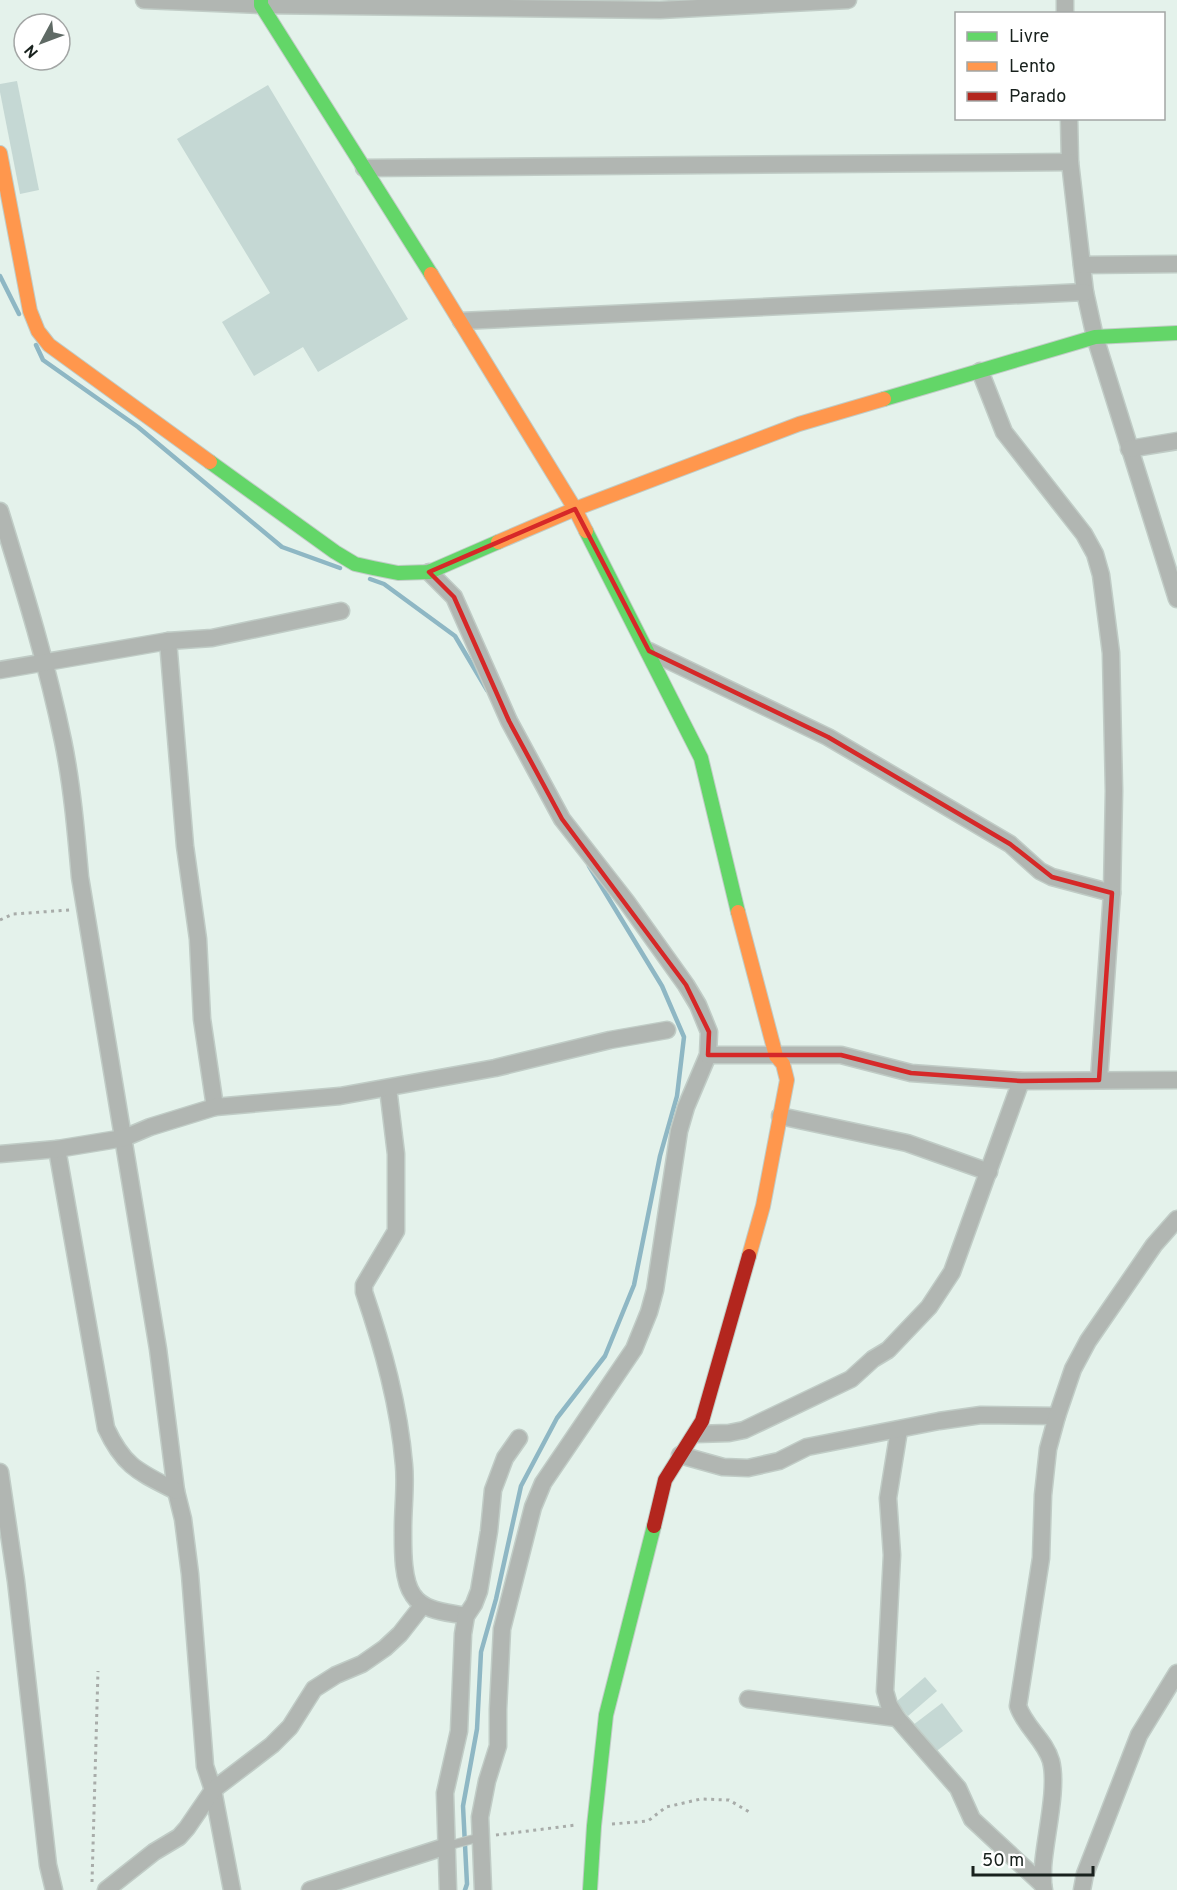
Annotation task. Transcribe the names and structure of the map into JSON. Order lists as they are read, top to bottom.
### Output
{
  "legend": ["Livre", "Lento", "Parado"],
  "scale_bar": "50 m",
  "north": "bottom left"
}
